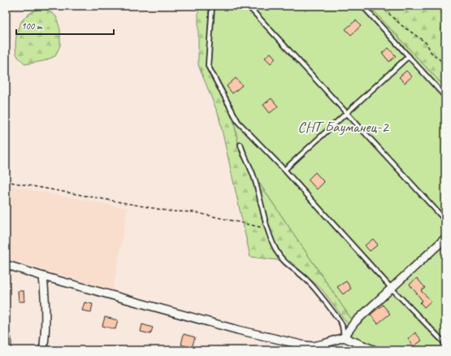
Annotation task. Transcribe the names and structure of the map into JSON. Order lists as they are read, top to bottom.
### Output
{
  "parks": ["СНТ Бауманец-2"],
  "scale_bar": "100 m"
}
